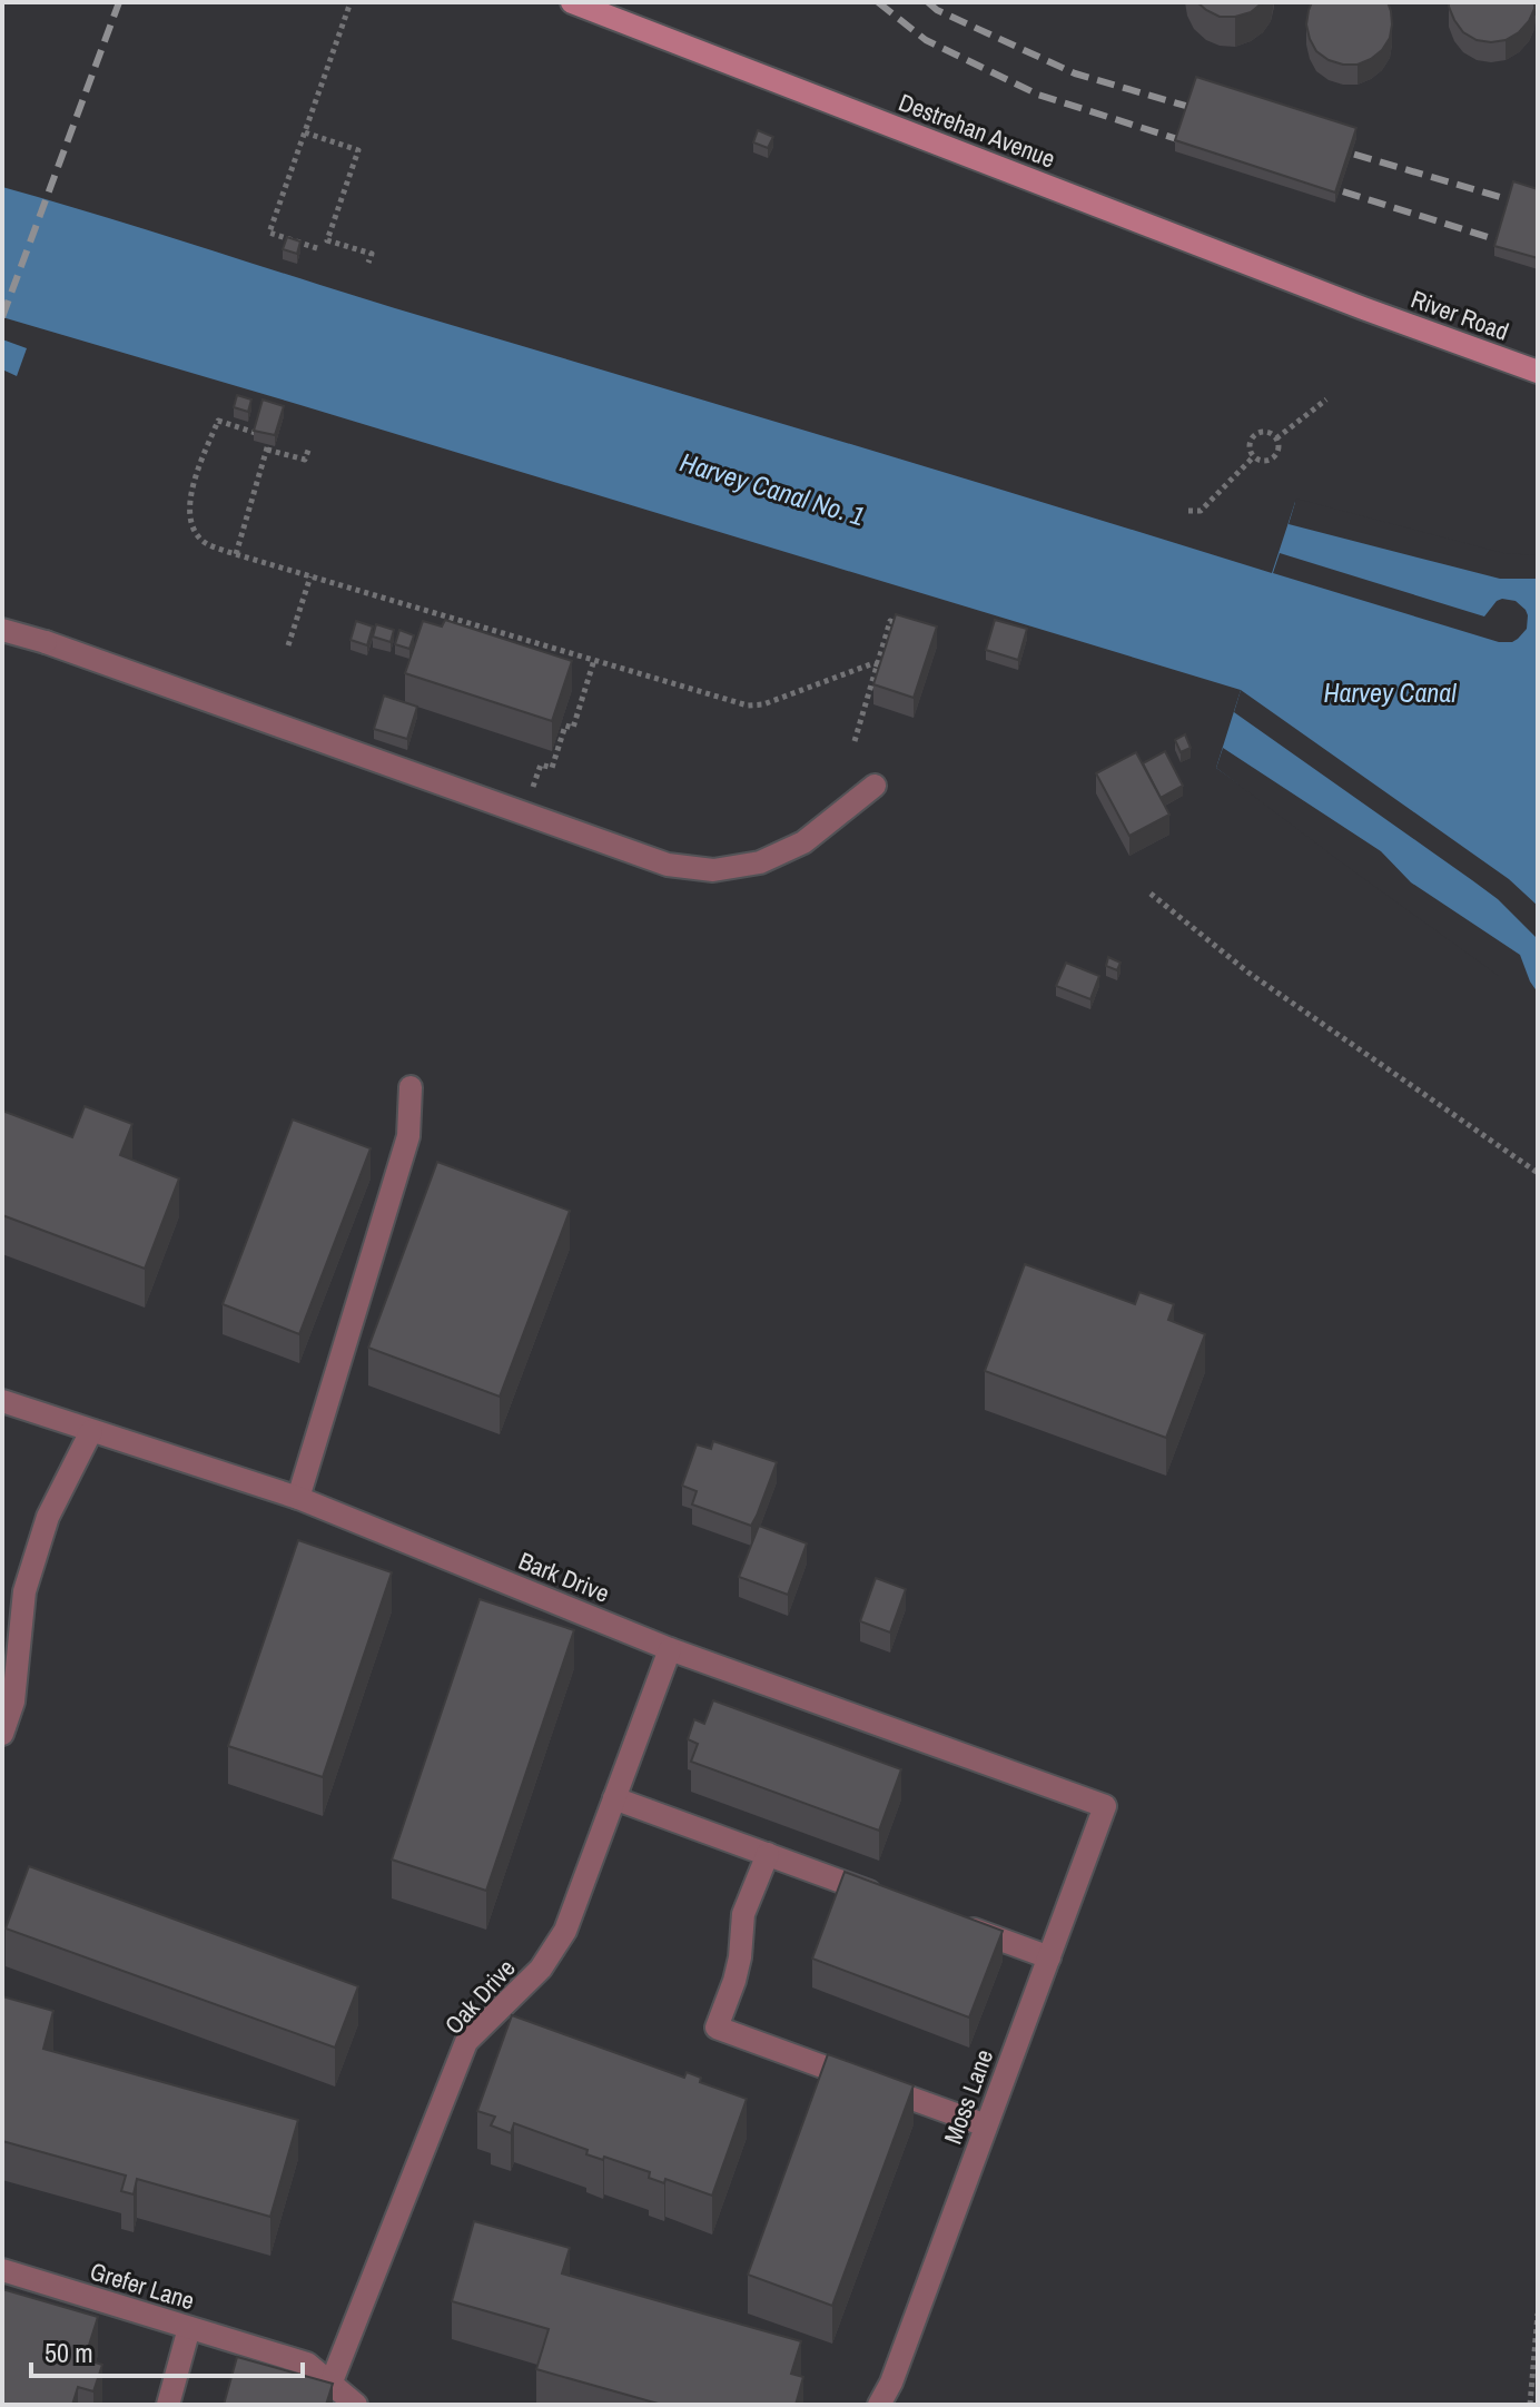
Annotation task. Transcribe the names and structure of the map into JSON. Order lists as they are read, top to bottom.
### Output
{
  "streets": {
    "main road": ["Destrehan Avenue", "River Road"],
    "street": [
      "Bark Drive",
      "Oak Drive",
      "Moss Lane",
      "Grefer Lane"
    ]
  },
  "crossings": [
    ["Destrehan Avenue", "River Road"],
    ["Bark Drive", "Oak Drive"],
    ["Bark Drive", "Moss Lane"],
    ["Oak Drive", "Grefer Lane"]
  ],
  "water": ["Harvey Canal No. 1", "Harvey Canal"],
  "scale_bar": "50 m"
}
